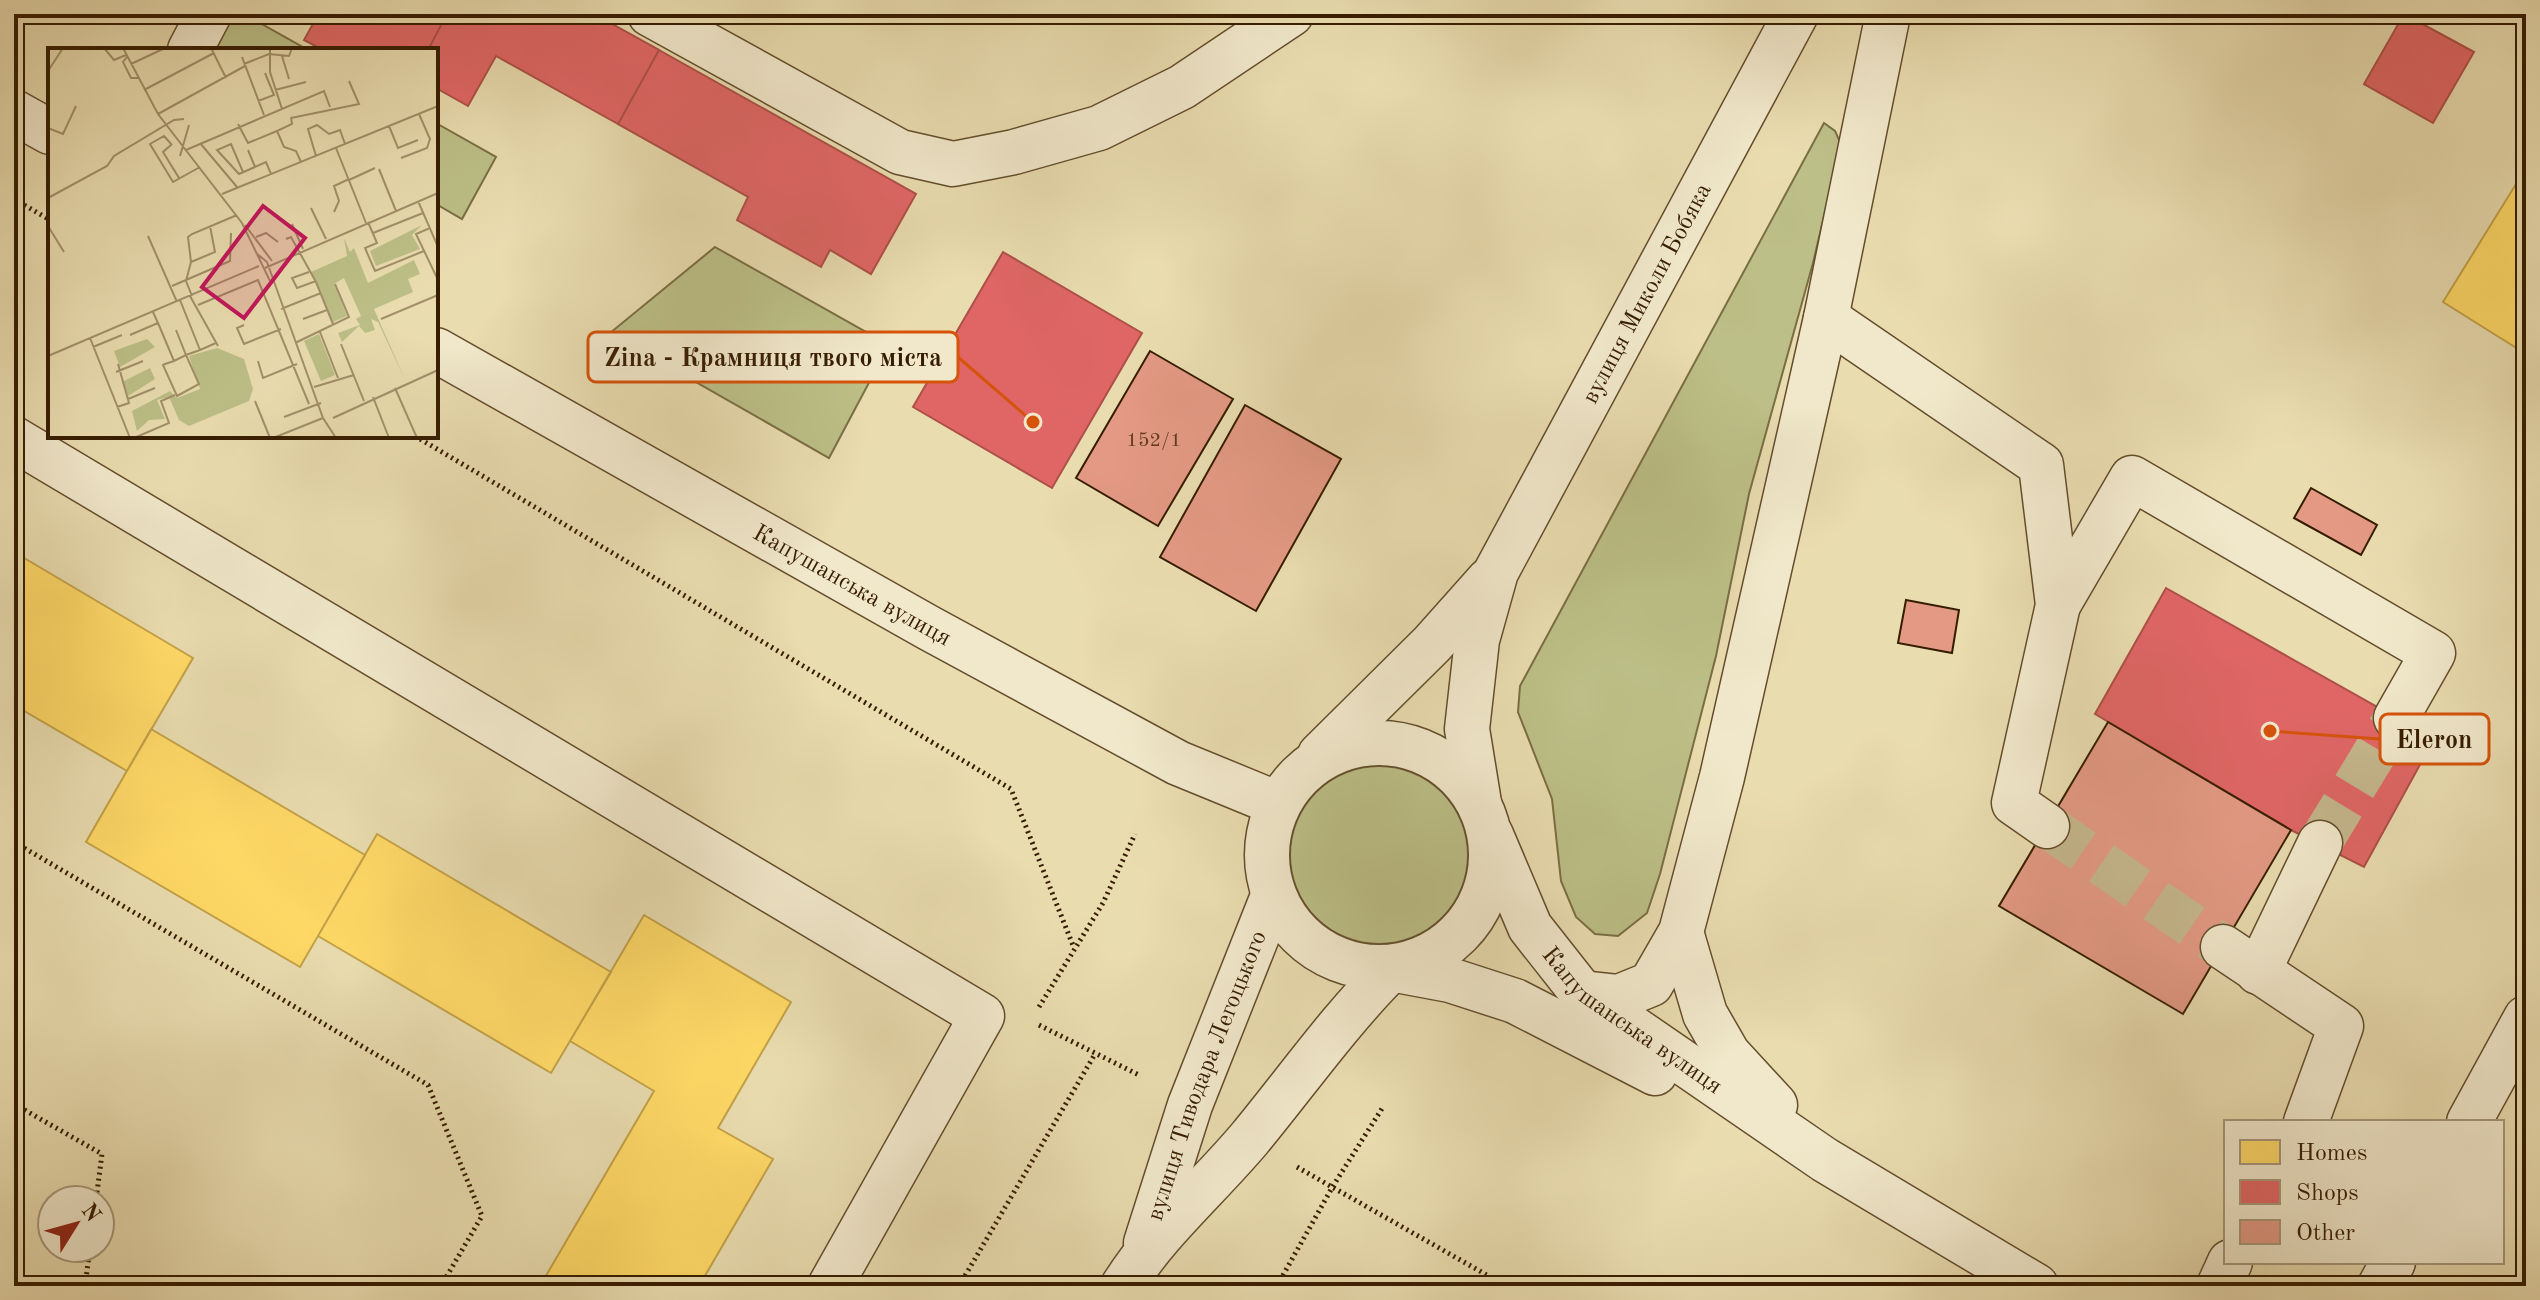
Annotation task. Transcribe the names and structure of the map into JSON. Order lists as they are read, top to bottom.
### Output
{
  "streets": {
    "street": ["вулиця Миколи Бобяка", "Капушанська вулиця", "вулиця Тиводара Легоцького"]
  },
  "crossings": [
    ["вулиця Миколи Бобяка", "Капушанська вулиця"],
    ["вулиця Миколи Бобяка", "вулиця Тиводара Легоцького"],
    ["Капушанська вулиця", "вулиця Тиводара Легоцького"]
  ],
  "places": ["Zina - Крамниця твого міста", "Eleron"],
  "house_numbers": ["152/1"],
  "legend": ["Homes", "Shops", "Other"],
  "north": "top right"
}
